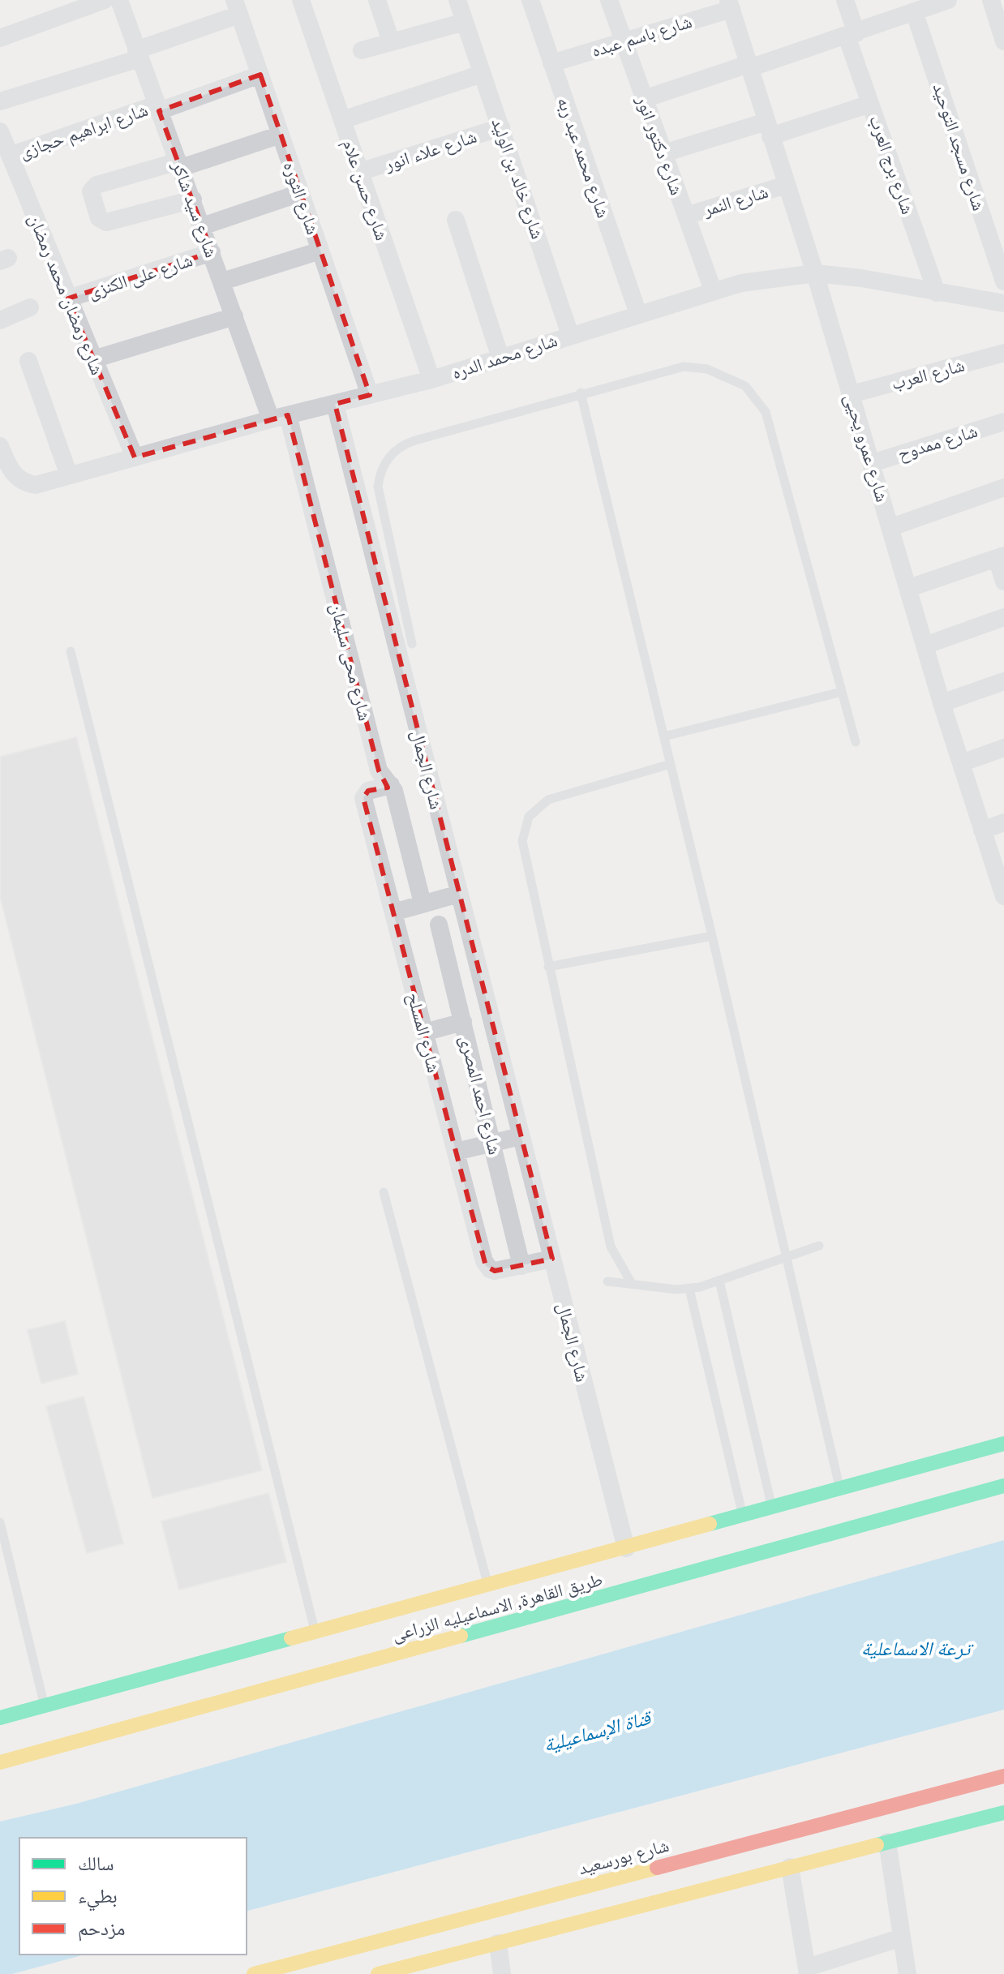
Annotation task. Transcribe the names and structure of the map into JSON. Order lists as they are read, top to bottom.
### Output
{
  "streets": {
    "main road": ["طريق القاهرة, الاسماعيليه الزراعى", "شارع بورسعيد"],
    "street": [
      "شارع باسم عبده",
      "شارع ابراهيم حجازى",
      "شارع دكتور انور",
      "شارع مسجد التوحيد",
      "شارع علاء انور",
      "شارع محمد عبد ربه",
      "شارع برج العرب",
      "شارع خالد بن الوليد",
      "شارع حسن علام",
      "شارع الثوره",
      "شارع النمر",
      "شارع سيد شاكر",
      "شارع على الكنزى",
      "شارع رمضان محمد رمضان",
      "شارع محمد الدره",
      "شارع العرب",
      "شارع ممدوح",
      "شارع عمرو يحيى",
      "شارع محى سليمان",
      "شارع الجمال",
      "شارع المسلح",
      "شارع احمد المصرى"
    ]
  },
  "crossings": [
    ["شارع باسم عبده", "شارع دكتور انور"],
    ["شارع باسم عبده", "شارع محمد عبد ربه"],
    ["شارع باسم عبده", "شارع عمرو يحيى"],
    ["شارع ابراهيم حجازى", "شارع الثوره"],
    ["شارع ابراهيم حجازى", "شارع سيد شاكر"],
    ["شارع ابراهيم حجازى", "شارع رمضان محمد رمضان"],
    ["شارع دكتور انور", "شارع النمر"],
    ["شارع دكتور انور", "شارع محمد الدره"],
    ["شارع علاء انور", "شارع خالد بن الوليد"],
    ["شارع علاء انور", "شارع حسن علام"],
    ["شارع محمد عبد ربه", "شارع محمد الدره"],
    ["شارع برج العرب", "شارع محمد الدره"],
    ["شارع خالد بن الوليد", "شارع محمد الدره"],
    ["شارع حسن علام", "شارع محمد الدره"],
    ["شارع الثوره", "شارع محمد الدره"],
    ["شارع النمر", "شارع عمرو يحيى"],
    ["شارع سيد شاكر", "شارع على الكنزى"],
    ["شارع سيد شاكر", "شارع محمد الدره"],
    ["شارع سيد شاكر", "شارع محى سليمان"],
    ["شارع على الكنزى", "شارع رمضان محمد رمضان"],
    ["شارع رمضان محمد رمضان", "شارع محمد الدره"],
    ["شارع محمد الدره", "شارع عمرو يحيى"],
    ["شارع محمد الدره", "شارع محى سليمان"],
    ["شارع محمد الدره", "شارع الجمال"],
    ["شارع العرب", "شارع عمرو يحيى"],
    ["شارع ممدوح", "شارع عمرو يحيى"],
    ["شارع محى سليمان", "شارع المسلح"],
    ["شارع الجمال", "طريق القاهرة, الاسماعيليه الزراعى"],
    ["شارع المسلح", "شارع احمد المصرى"]
  ],
  "water": ["ترعة الاسماعلية", "قناة الإسماعيلية"],
  "legend": ["سالك", "بطيء", "مزدحم"]
}
